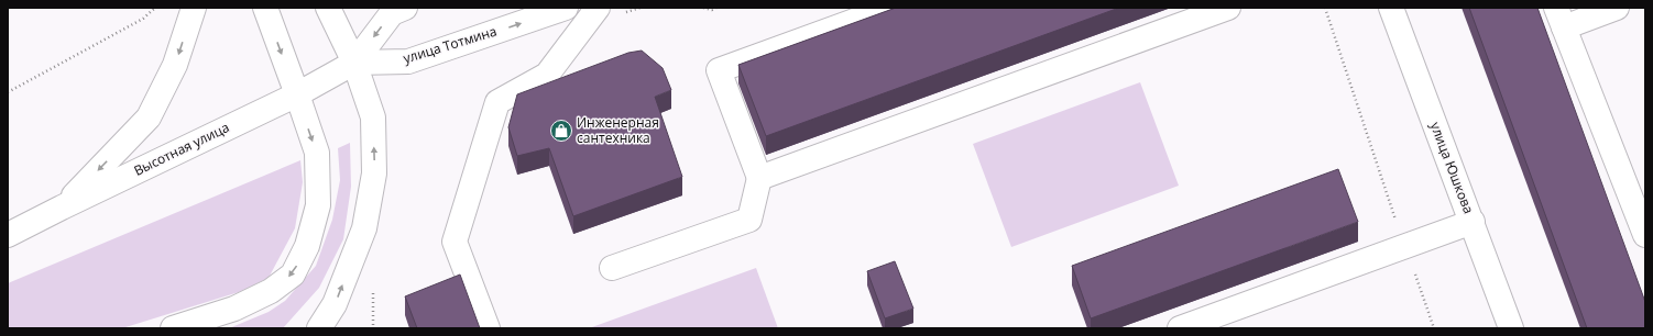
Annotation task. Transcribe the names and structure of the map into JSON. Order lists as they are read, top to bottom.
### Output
{
  "streets": {
    "main road": ["улица Тотмина", "Высотная улица", "улица Юшкова"]
  },
  "crossings": [
    ["улица Тотмина", "Высотная улица"]
  ],
  "one_way": ["улица Тотмина"],
  "places": {
    "shop": ["Инженерная сантехника"]
  }
}
